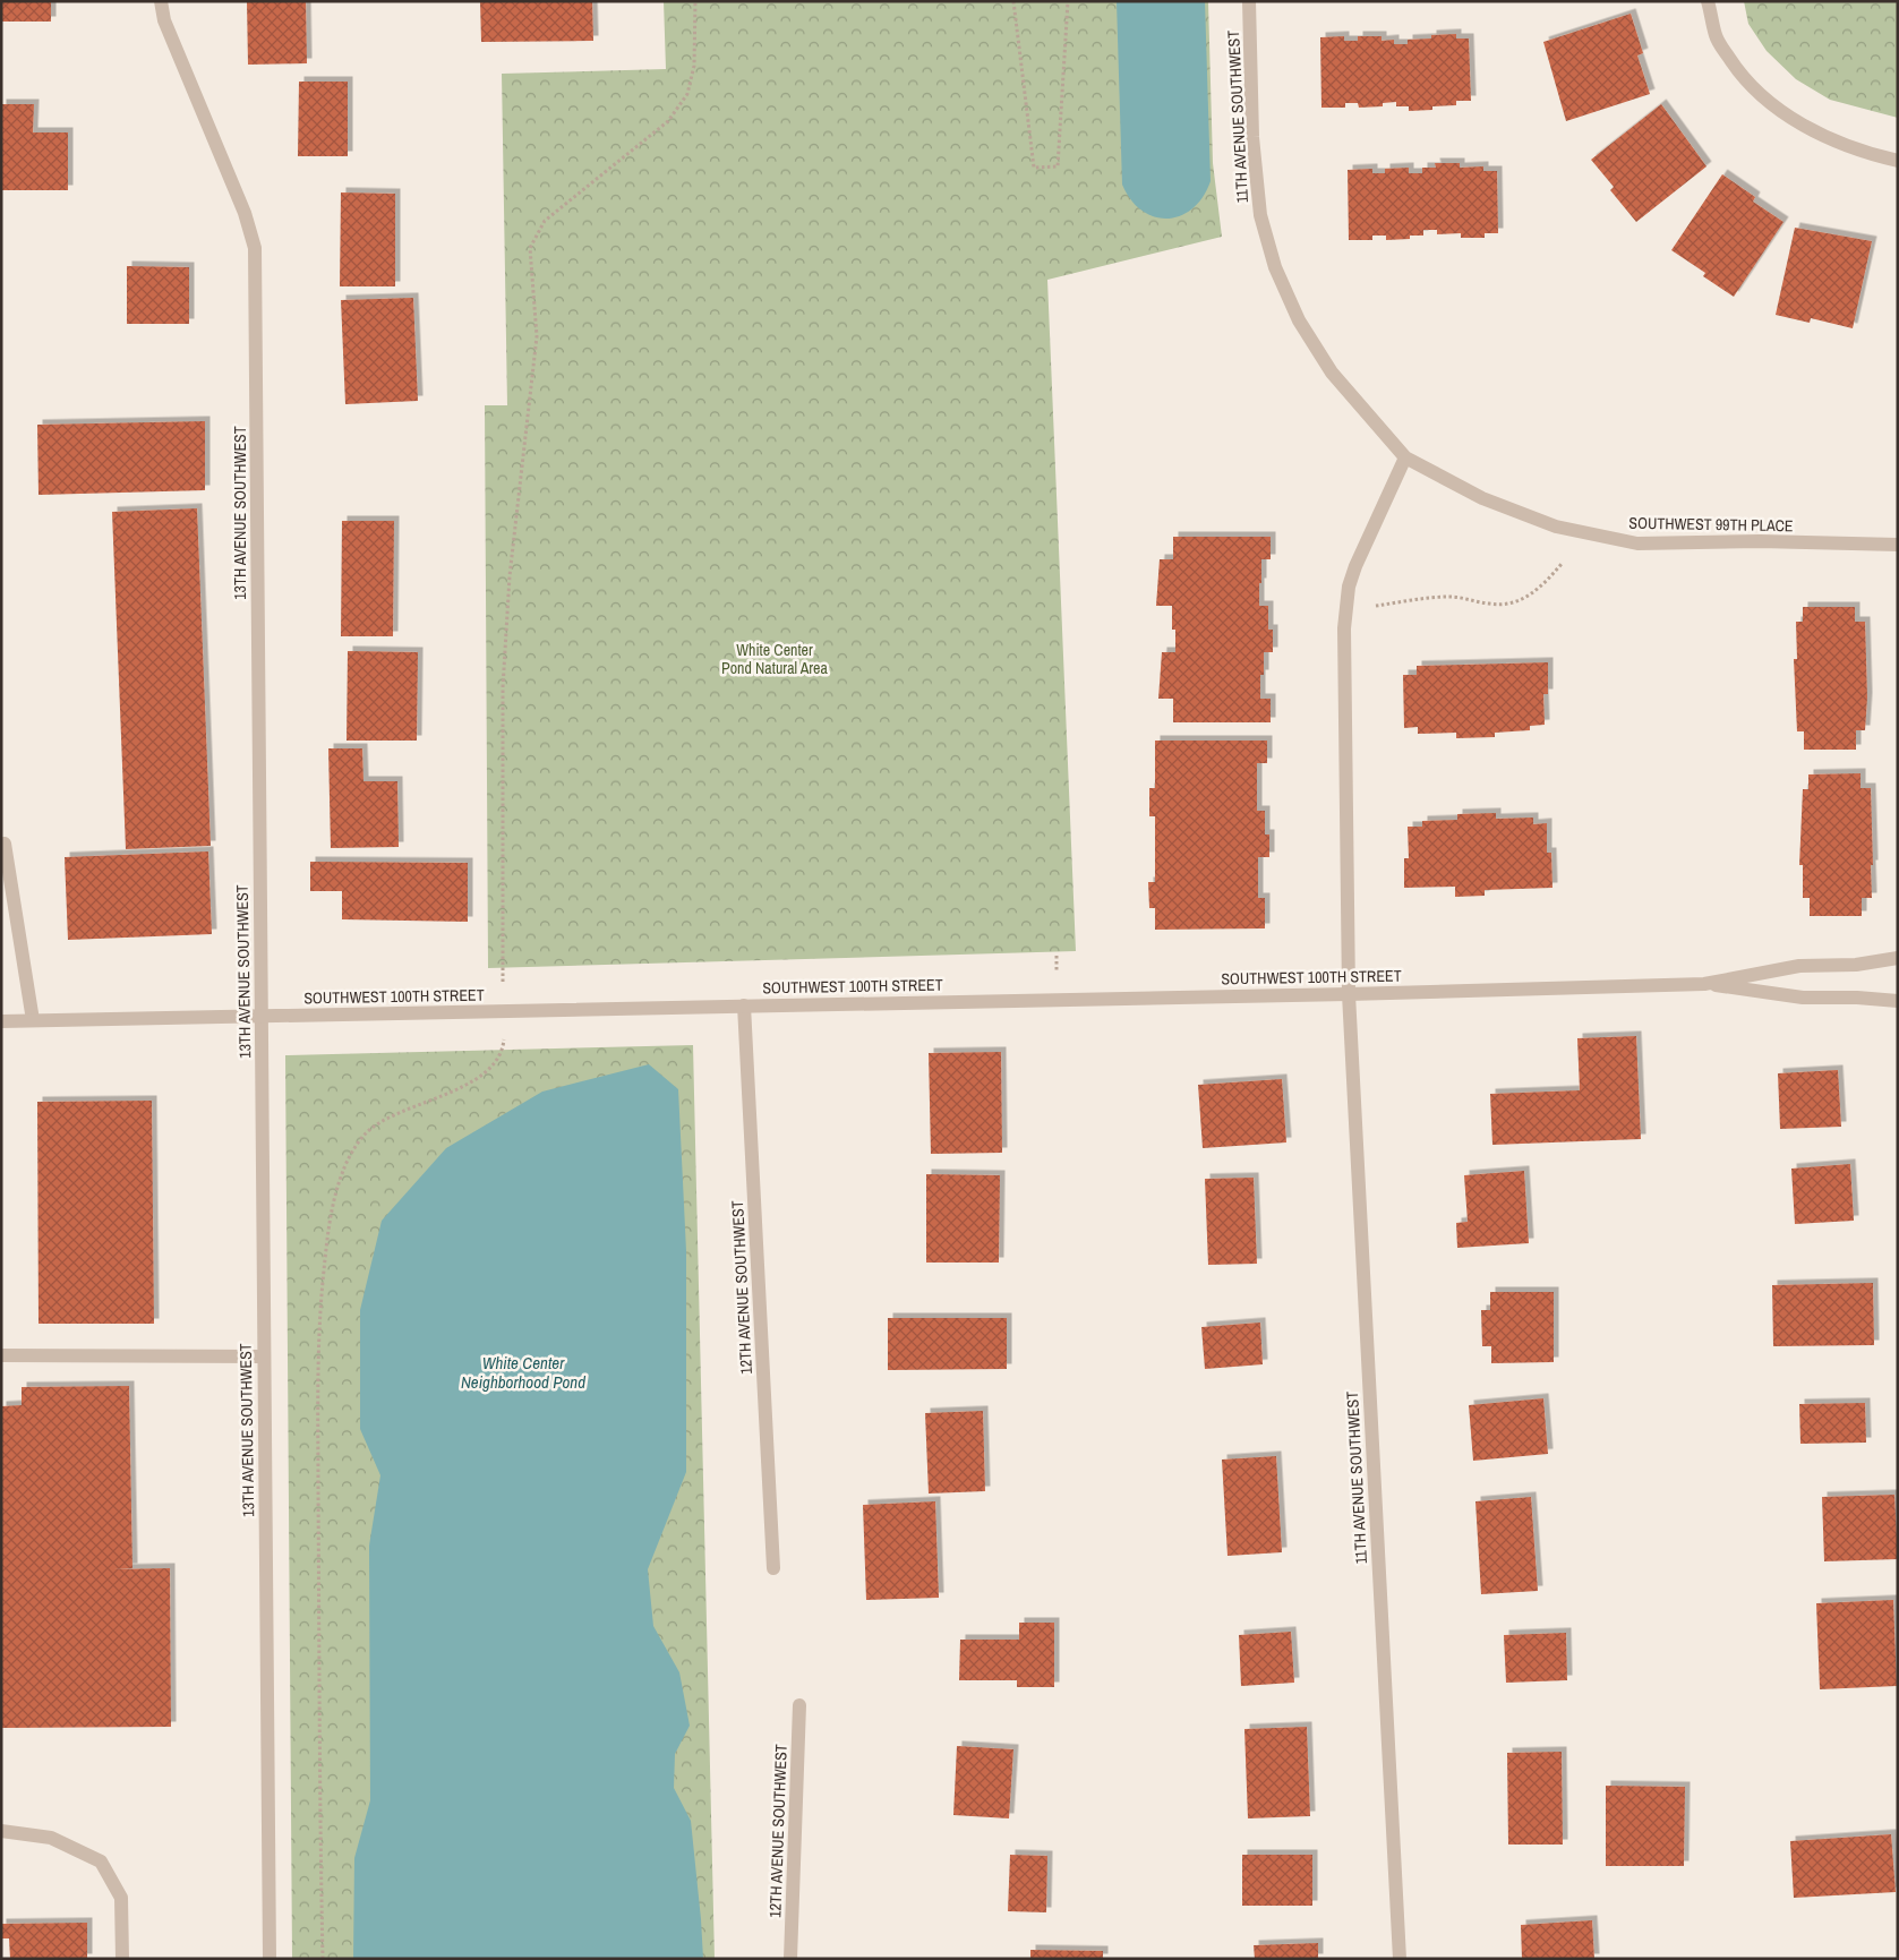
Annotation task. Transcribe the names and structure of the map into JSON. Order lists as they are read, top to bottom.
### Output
{
  "streets": {
    "street": [
      "11TH AVENUE SOUTHWEST",
      "13TH AVENUE SOUTHWEST",
      "SOUTHWEST 99TH PLACE",
      "SOUTHWEST 100TH STREET",
      "12TH AVENUE SOUTHWEST"
    ]
  },
  "crossings": [
    ["11TH AVENUE SOUTHWEST", "SOUTHWEST 99TH PLACE"],
    ["11TH AVENUE SOUTHWEST", "SOUTHWEST 100TH STREET"],
    ["13TH AVENUE SOUTHWEST", "SOUTHWEST 100TH STREET"],
    ["SOUTHWEST 100TH STREET", "12TH AVENUE SOUTHWEST"]
  ],
  "water": ["White Center Neighborhood Pond"],
  "parks": ["White Center Pond Natural Area"]
}
